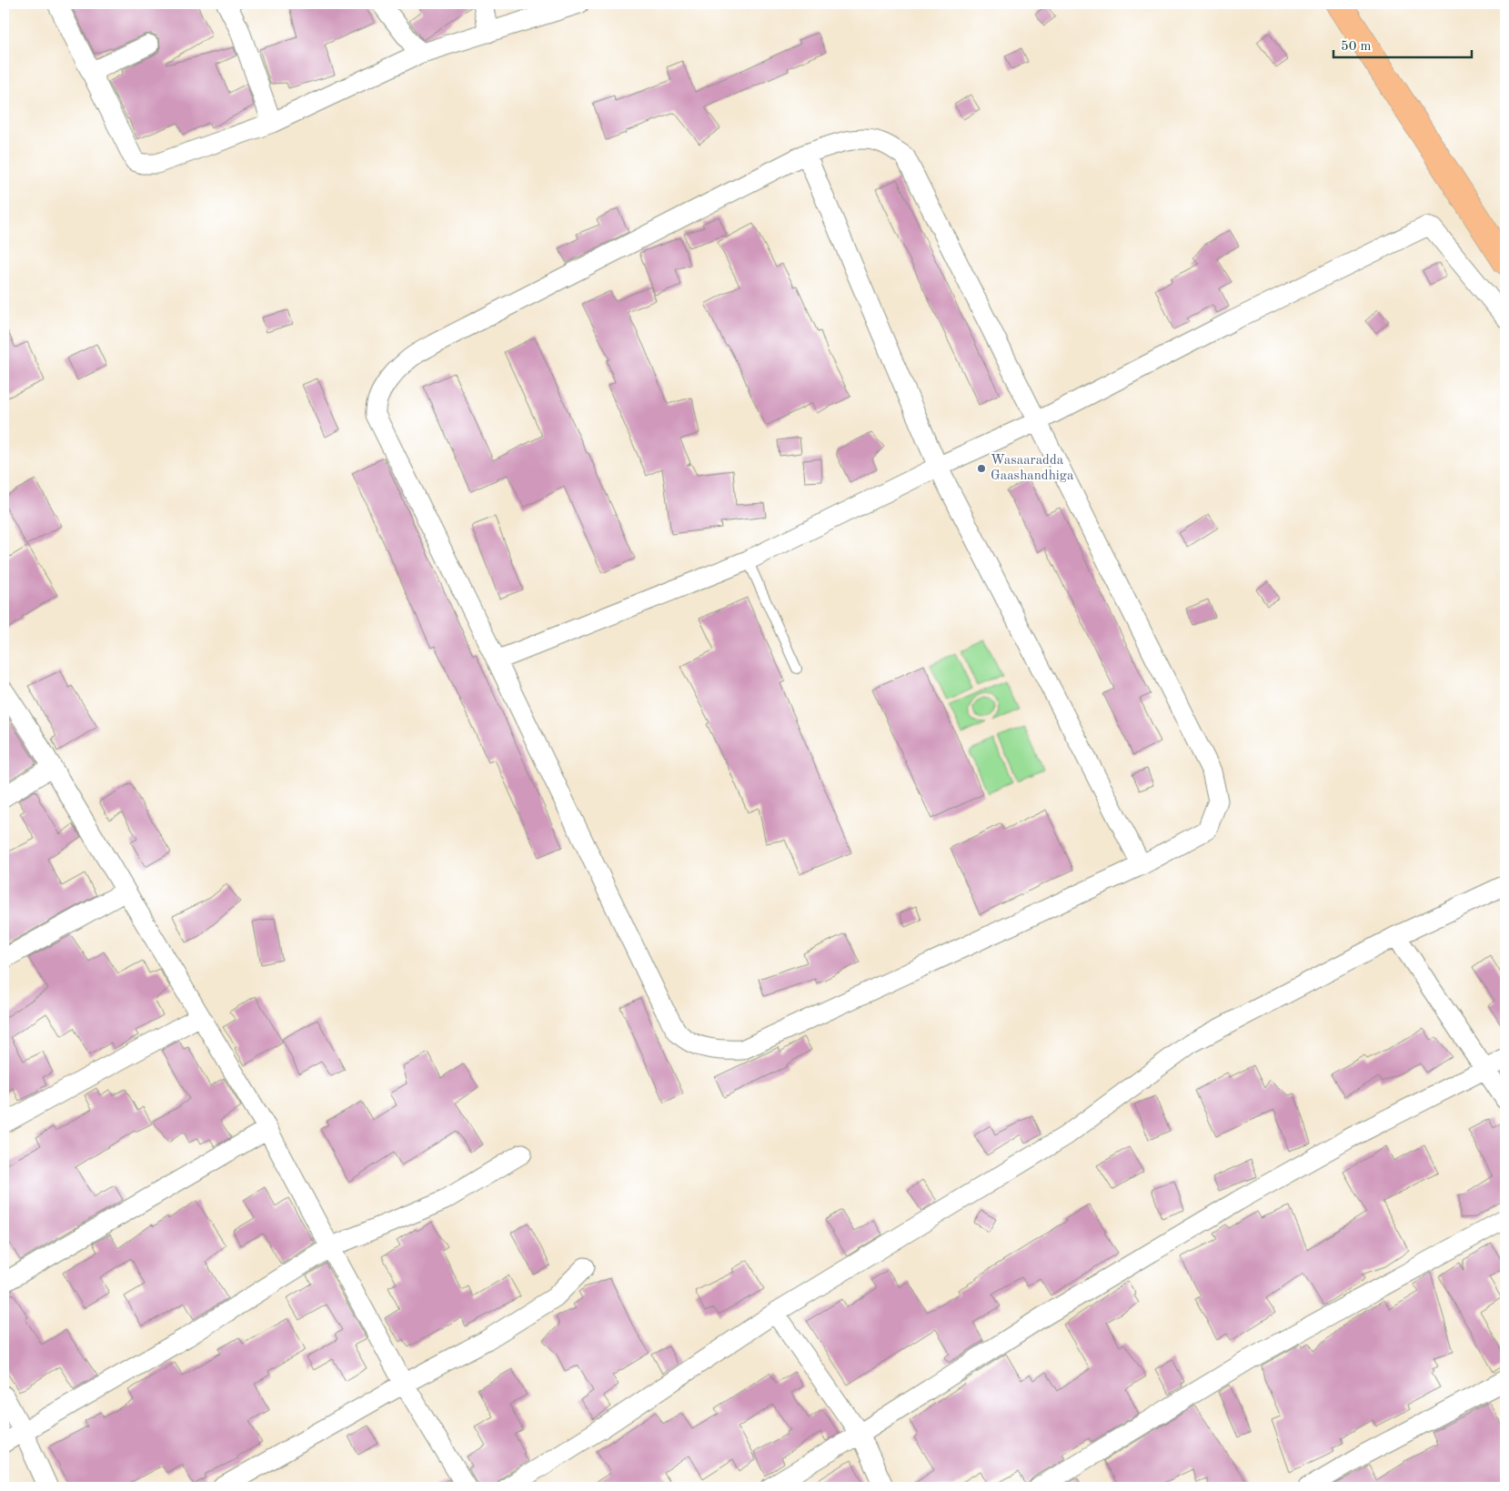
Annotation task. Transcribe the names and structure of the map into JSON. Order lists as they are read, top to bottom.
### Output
{
  "places": ["Wasaaradda Gaashandhiga"],
  "scale_bar": "50 m"
}
